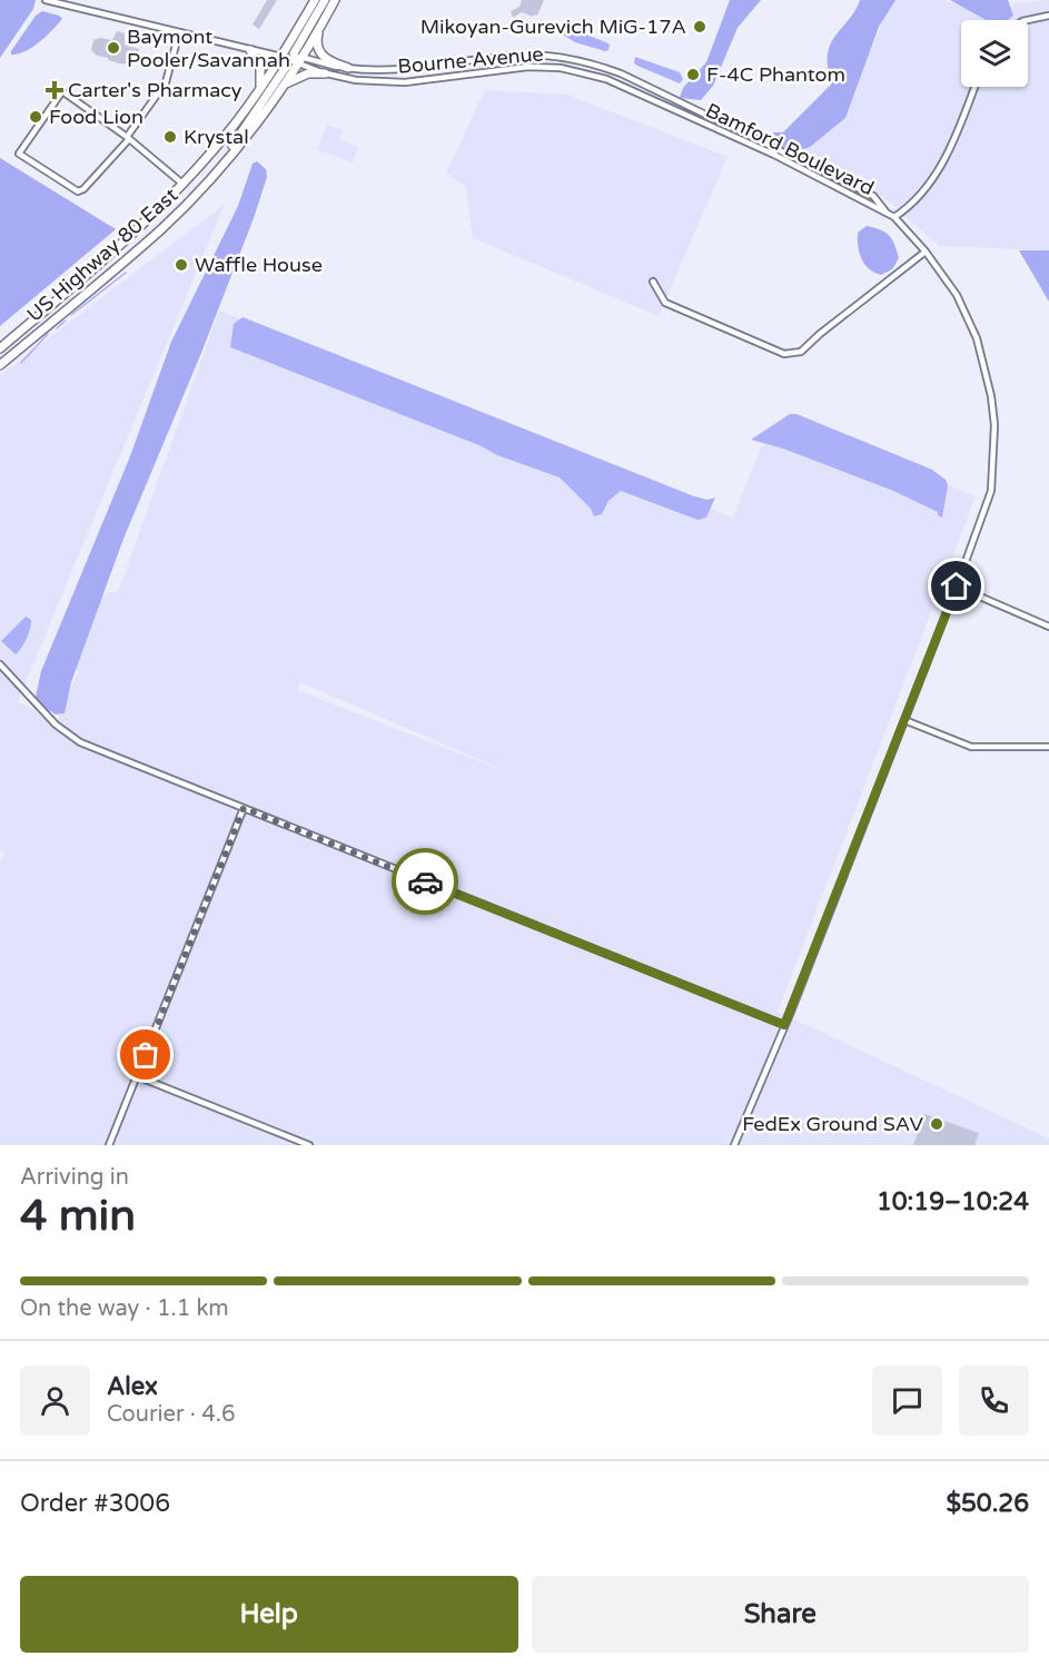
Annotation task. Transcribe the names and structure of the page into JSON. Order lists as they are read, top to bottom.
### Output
{
  "streets": {
    "main road": ["US Highway 80 East"],
    "street": ["Bourne Avenue", "Bamford Boulevard"]
  },
  "crossings": [
    ["Bourne Avenue", "Bamford Boulevard"],
    ["Bourne Avenue", "US Highway 80 East"]
  ],
  "places": {
    "other": [
      "Mikoyan-Gurevich MiG-17A",
      "Baymont Pooler/Savannah",
      "F-4C Phantom",
      "Food Lion",
      "Krystal",
      "Waffle House",
      "FedEx Ground SAV"
    ],
    "health": ["Carter's Pharmacy"]
  },
  "page": {
    "heading": ["4 min", "Arriving in", "10:19–10:24"],
    "panel": [
      "Alex",
      "Courier · 4.6",
      "Order #3006",
      "$50.26"
    ],
    "bar": "On the way · 1.1 km",
    "buttons": ["Help", "Share"]
  }
}
